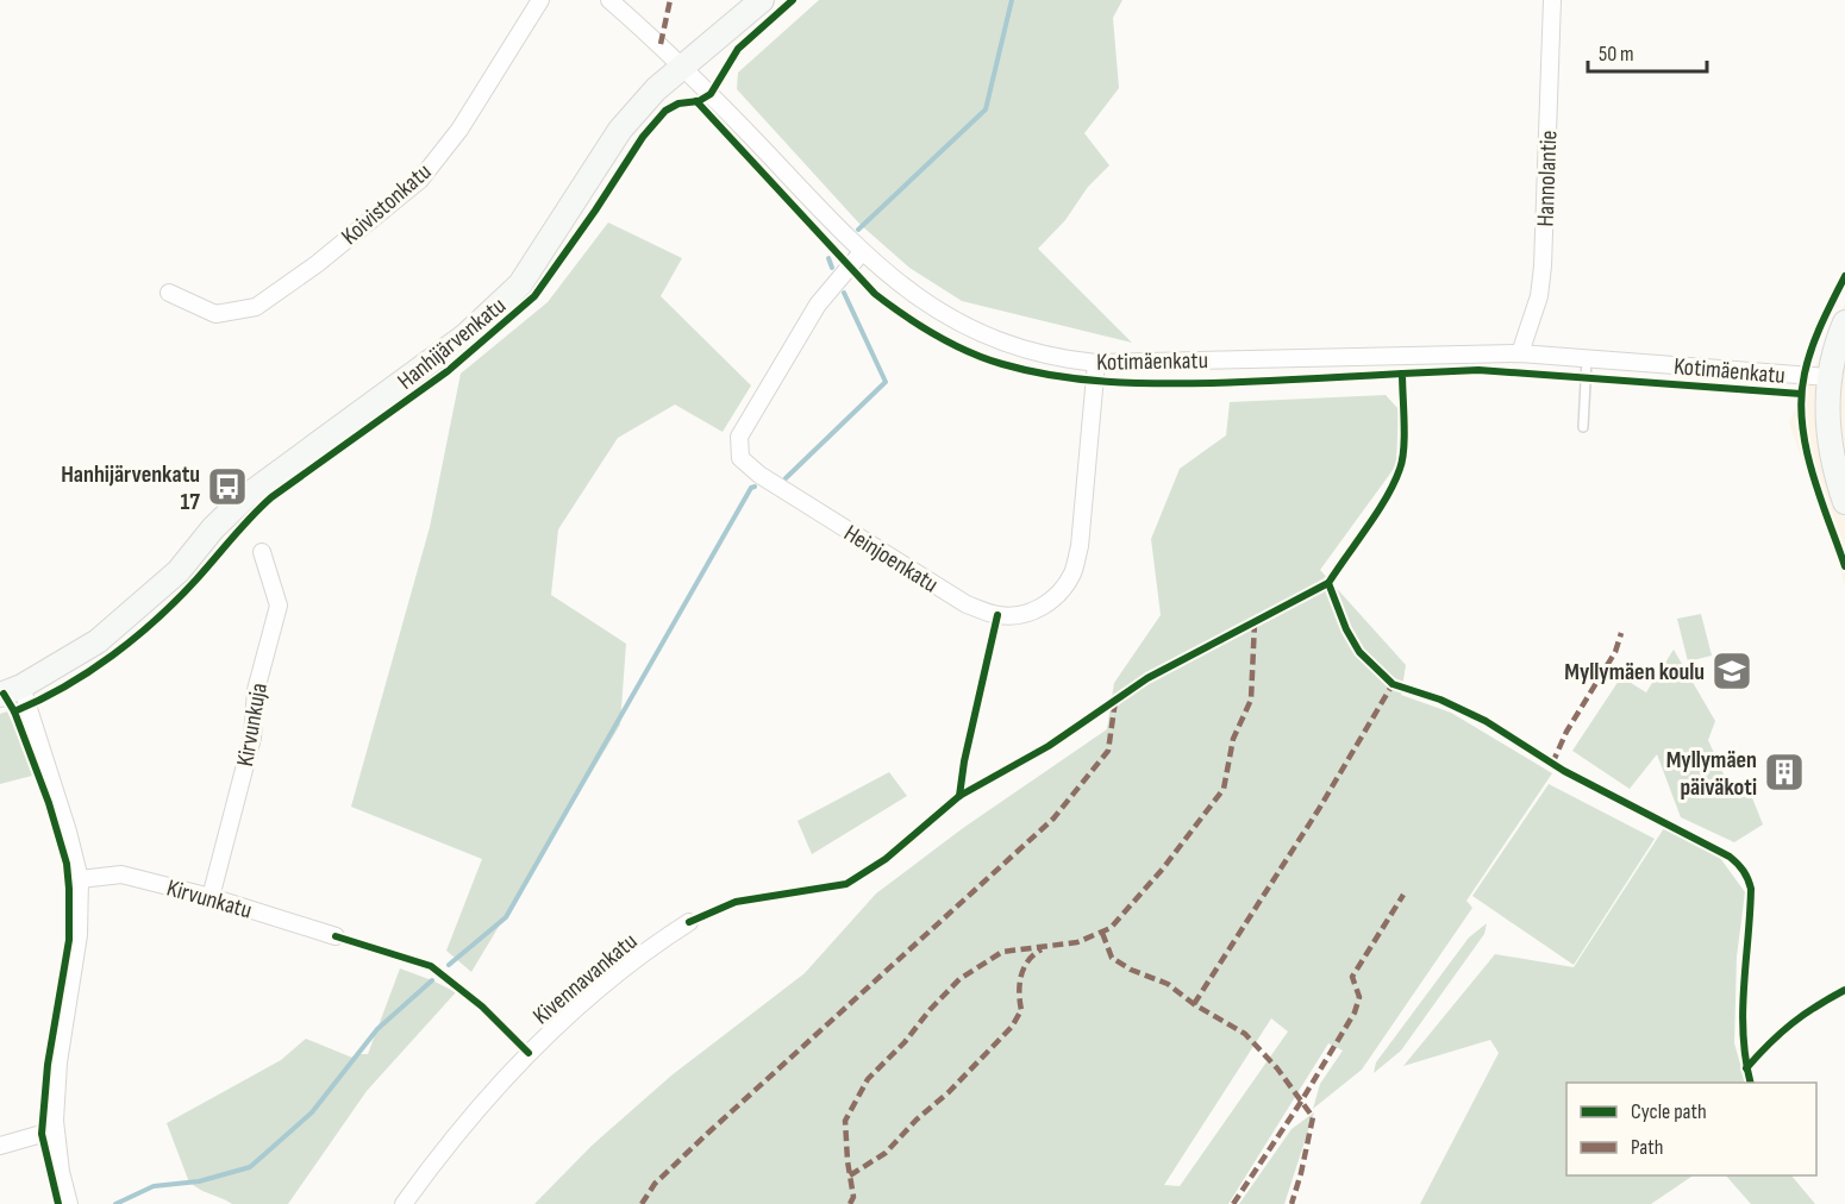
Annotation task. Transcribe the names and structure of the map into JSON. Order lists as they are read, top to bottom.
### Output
{
  "streets": {
    "street": [
      "Hannolantie",
      "Koivistonkatu",
      "Hanhijärvenkatu",
      "Kotimäenkatu",
      "Heinjoenkatu",
      "Kirvunkuja",
      "Kirvunkatu",
      "Kivennavankatu"
    ]
  },
  "crossings": [
    ["Hannolantie", "Kotimäenkatu"],
    ["Hanhijärvenkatu", "Kotimäenkatu"],
    ["Kotimäenkatu", "Heinjoenkatu"],
    ["Kirvunkuja", "Kirvunkatu"]
  ],
  "places": {
    "bus stop": ["Hanhijärvenkatu 17"],
    "school or university": ["Myllymäen koulu"],
    "building": ["Myllymäen päiväkoti"]
  },
  "legend": ["Cycle path", "Path"],
  "scale_bar": "50 m"
}
